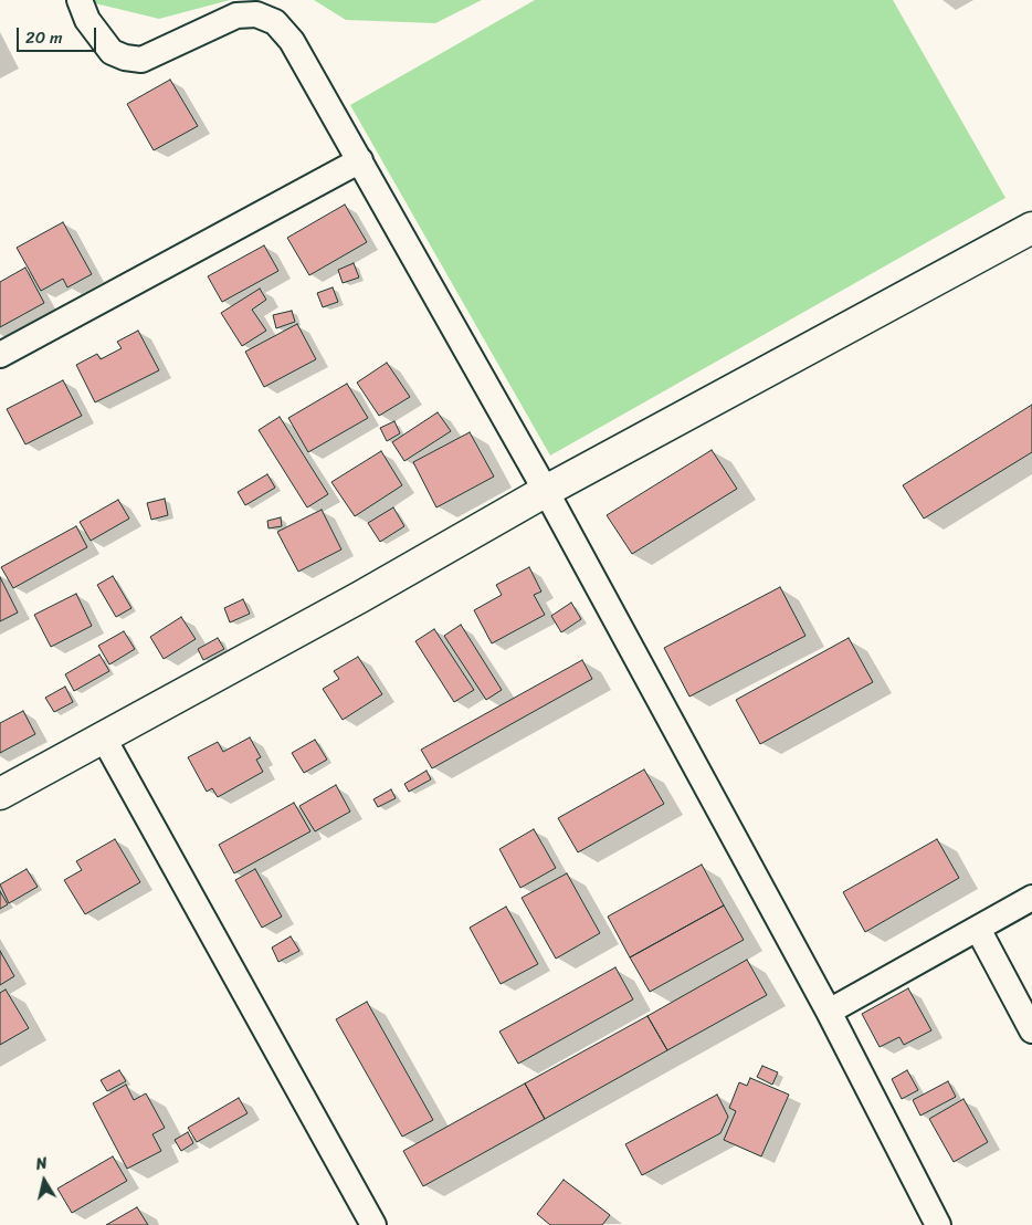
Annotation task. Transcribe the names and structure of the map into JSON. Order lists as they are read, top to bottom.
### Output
{
  "scale_bar": "20 m",
  "north": "top"
}
